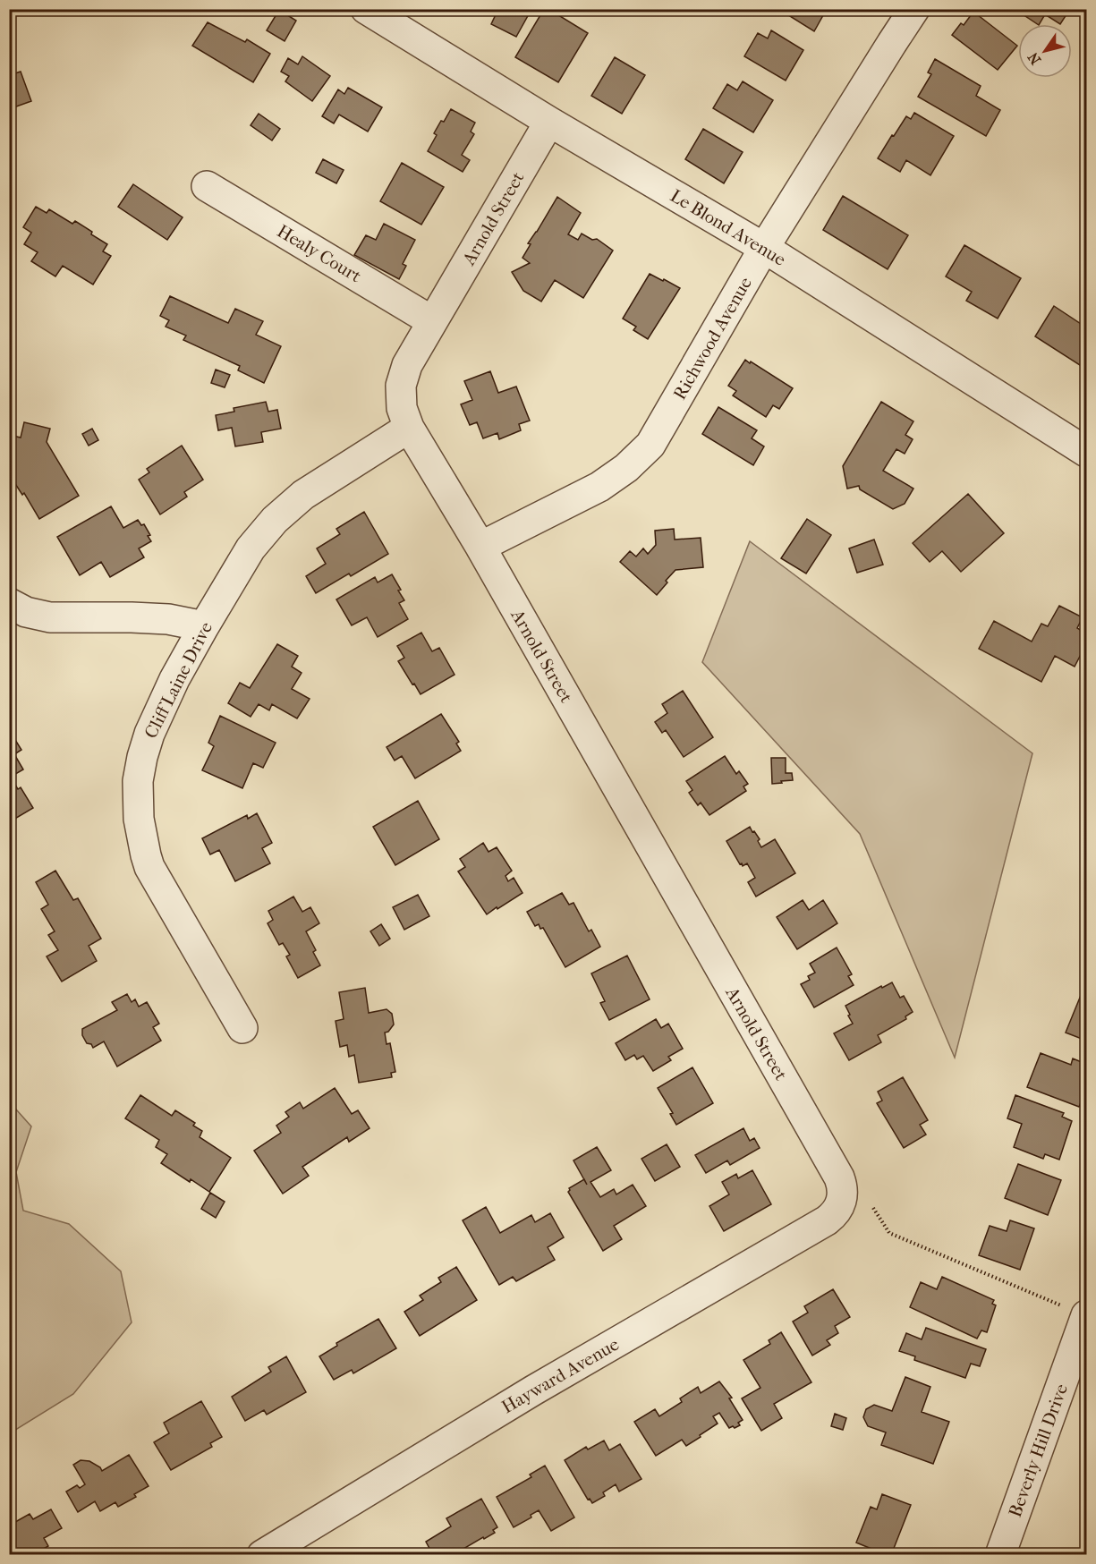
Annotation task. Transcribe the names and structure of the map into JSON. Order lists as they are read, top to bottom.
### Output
{
  "streets": {
    "street": [
      "Arnold Street",
      "Le Blond Avenue",
      "Healy Court",
      "Richwood Avenue",
      "Cliff Laine Drive",
      "Hayward Avenue",
      "Beverly Hill Drive"
    ]
  },
  "crossings": [
    ["Arnold Street", "Le Blond Avenue"],
    ["Arnold Street", "Healy Court"],
    ["Arnold Street", "Richwood Avenue"],
    ["Arnold Street", "Cliff Laine Drive"],
    ["Arnold Street", "Hayward Avenue"],
    ["Le Blond Avenue", "Richwood Avenue"]
  ],
  "north": "bottom left"
}
